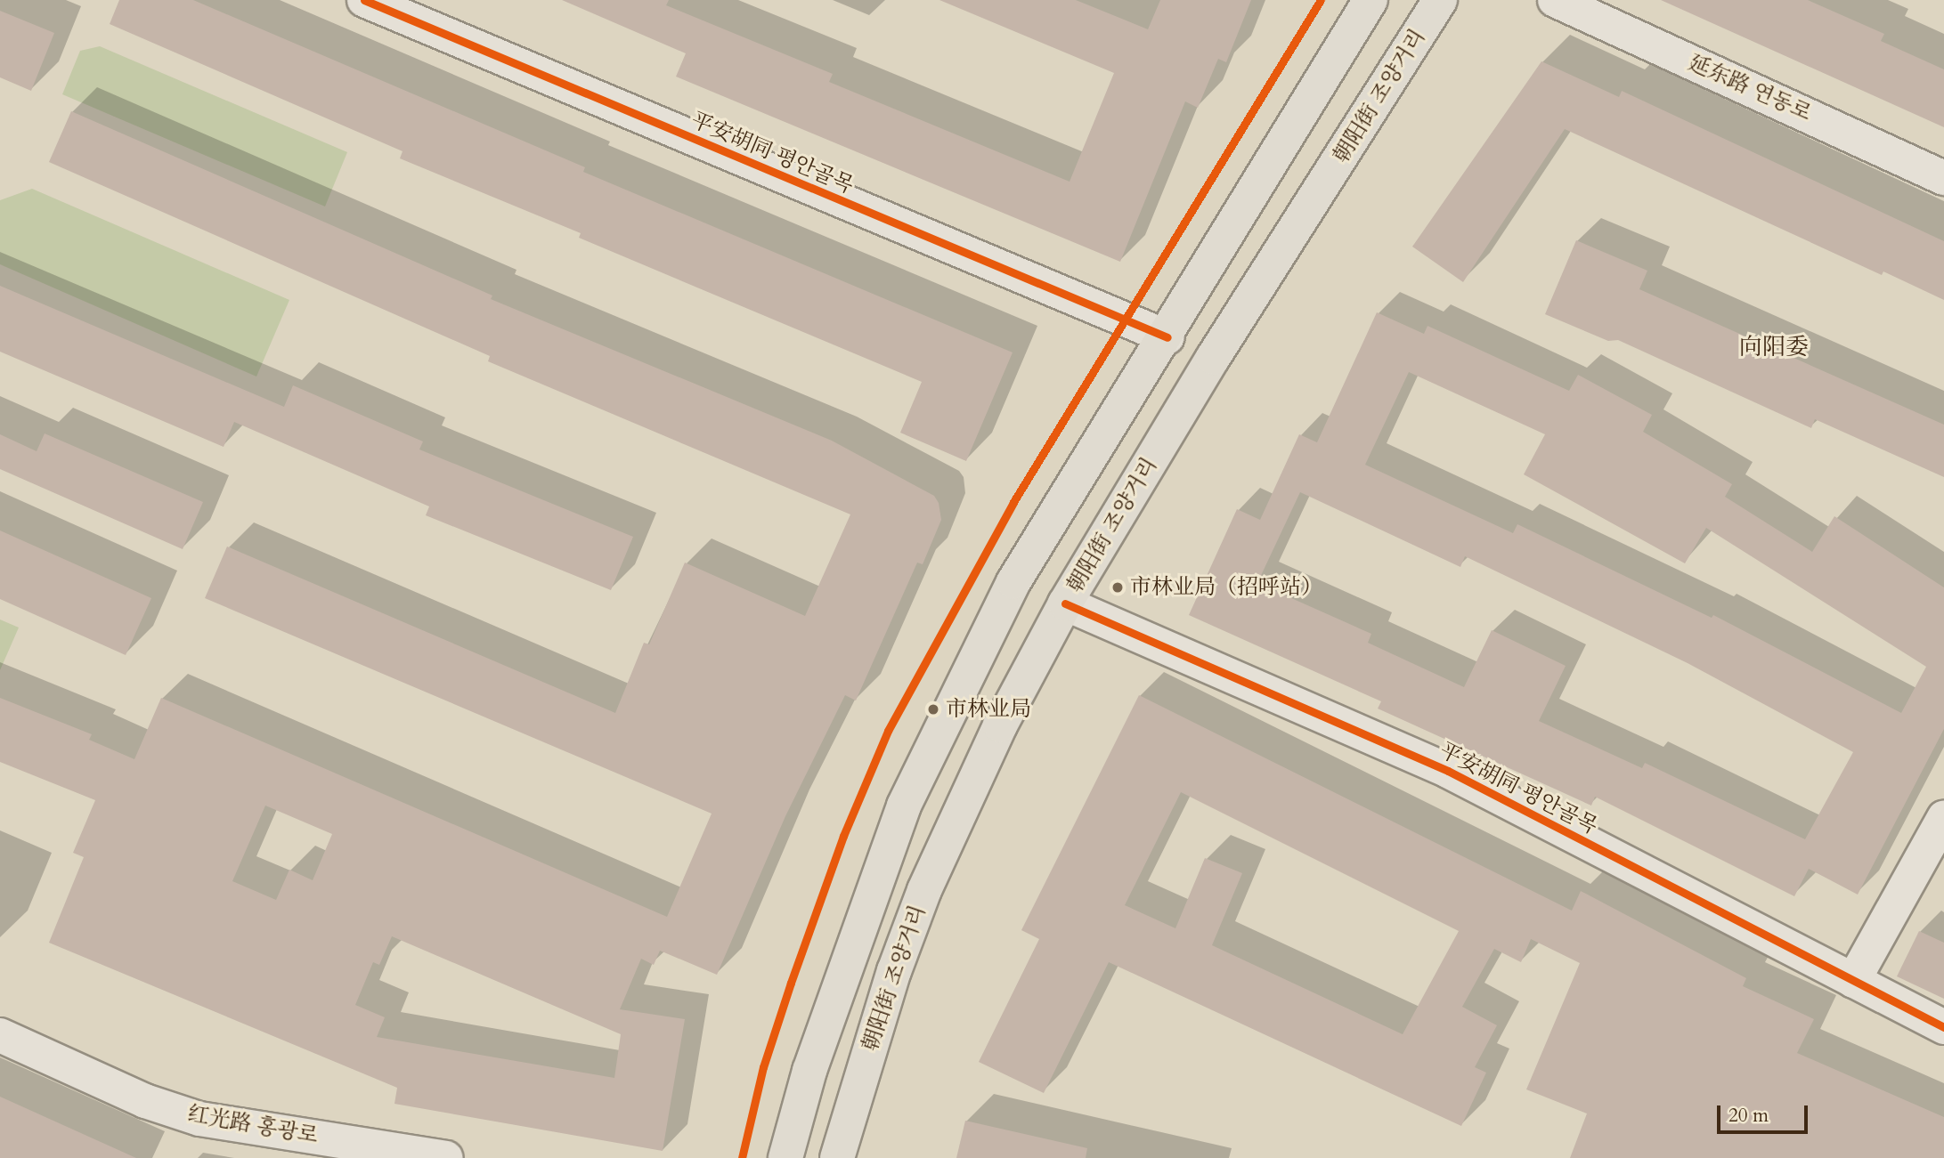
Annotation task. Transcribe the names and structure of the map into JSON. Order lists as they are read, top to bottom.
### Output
{
  "streets": {
    "main road": ["朝阳街 조양거리"],
    "street": ["延东路 연동로", "平安胡同 평안골목", "红光路 홍광로"]
  },
  "crossings": [
    ["朝阳街 조양거리", "平安胡同 평안골목"]
  ],
  "districts": ["向阳委"],
  "places": ["市林业局（招呼站）", "市林业局"],
  "scale_bar": "20 m"
}
